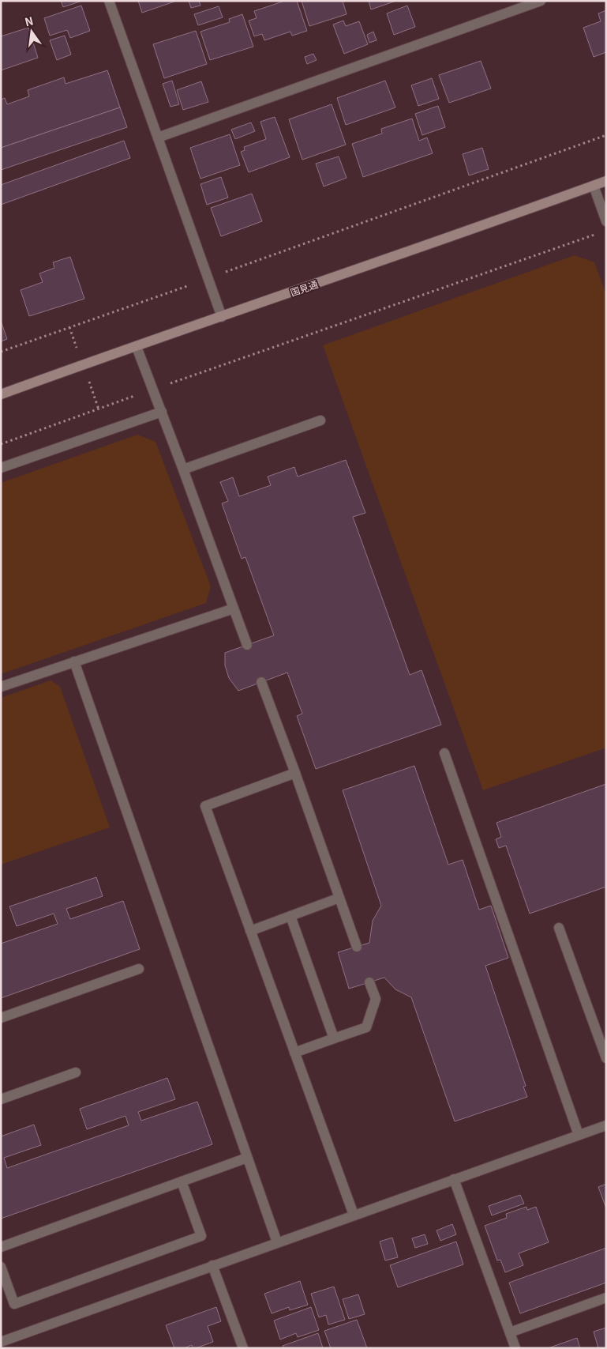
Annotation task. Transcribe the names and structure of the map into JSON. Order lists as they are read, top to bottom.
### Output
{
  "streets": {
    "street": ["国見通"]
  },
  "north": "top"
}
